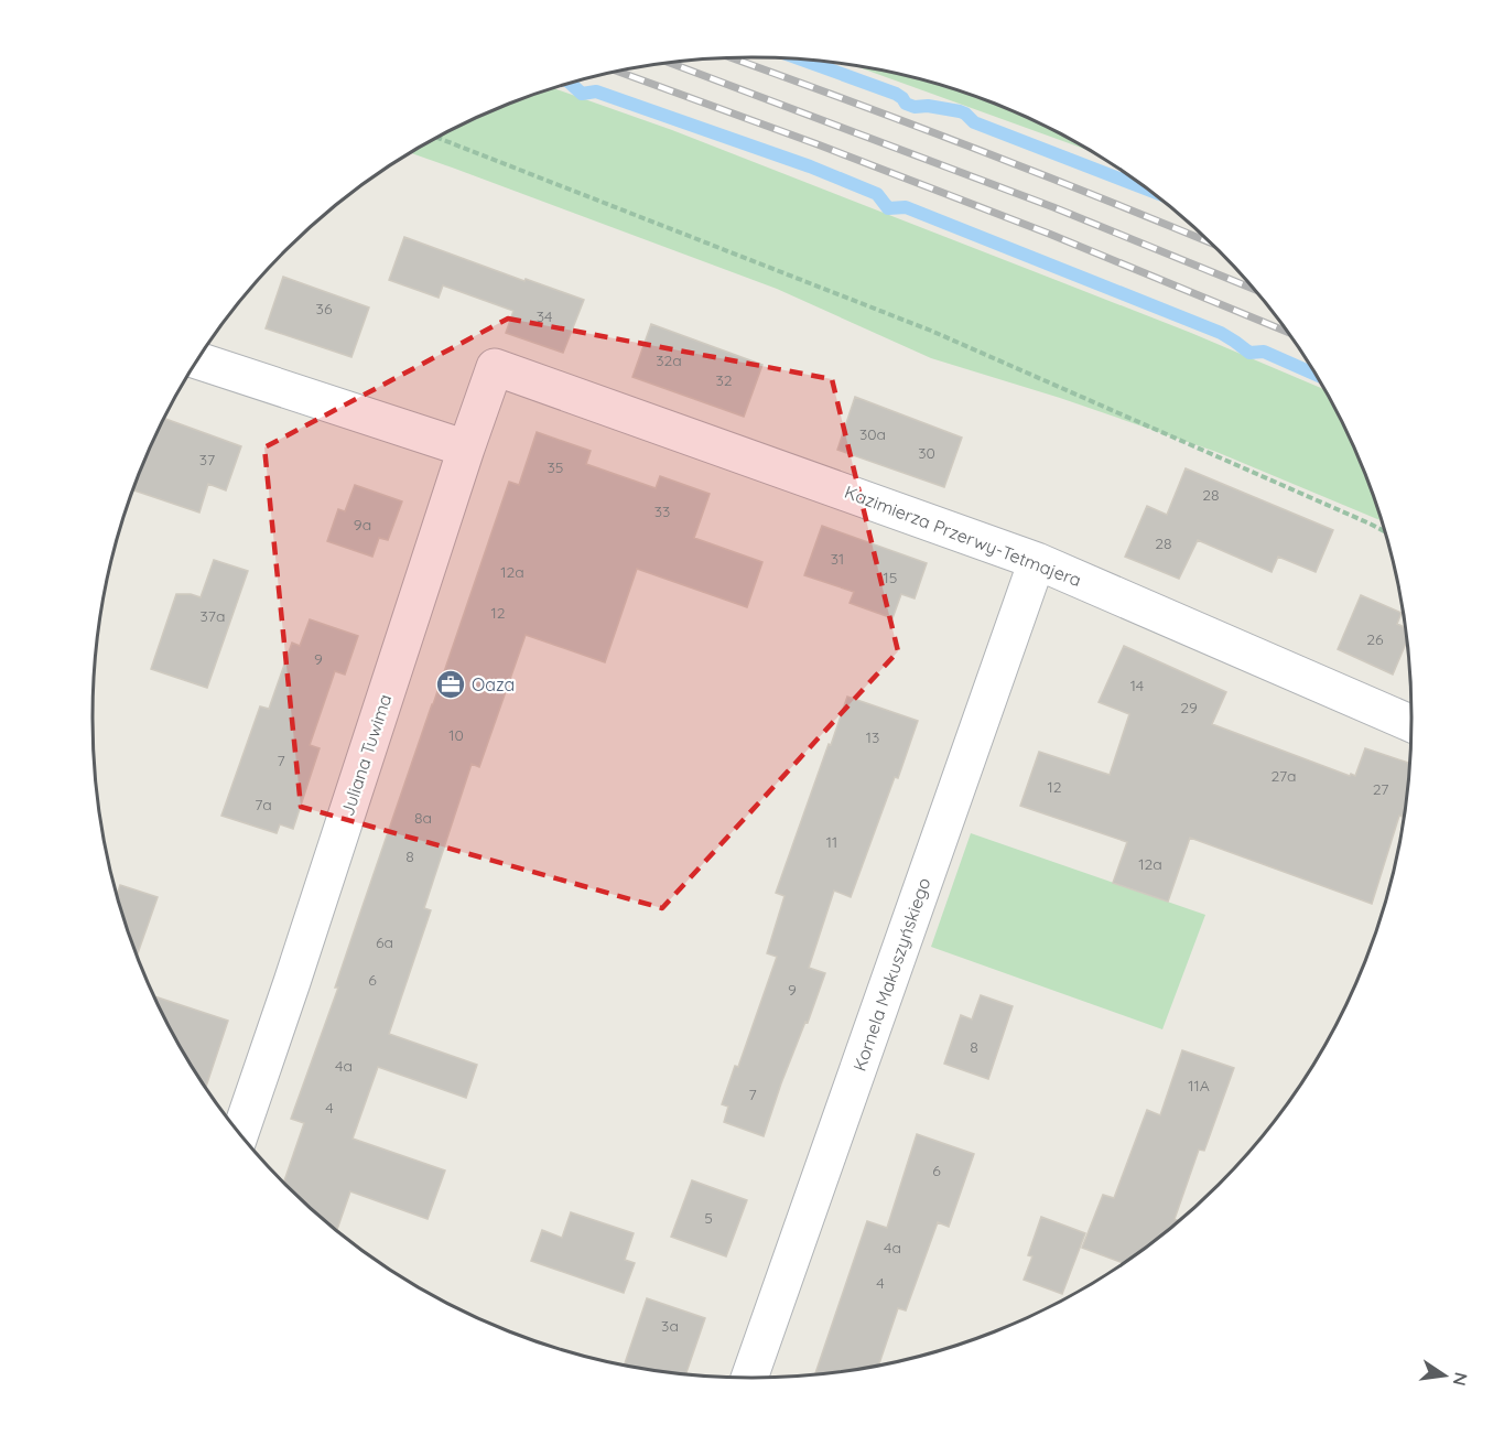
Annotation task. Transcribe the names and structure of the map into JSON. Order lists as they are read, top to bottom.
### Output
{
  "streets": {
    "street": ["Kazimierza Przerwy-Tetmajera", "Juliana Tuwima", "Kornela Makuszyńskiego"]
  },
  "crossings": [
    ["Kazimierza Przerwy-Tetmajera", "Juliana Tuwima"],
    ["Kazimierza Przerwy-Tetmajera", "Kornela Makuszyńskiego"]
  ],
  "places": {
    "office": ["Oaza"]
  },
  "house_numbers": [
    "36",
    "34",
    "32a",
    "32",
    "30a",
    "30",
    "37",
    "35",
    "28",
    "33",
    "9a",
    "28",
    "31",
    "12a",
    "15",
    "12",
    "37a",
    "26",
    "9",
    "14",
    "29",
    "10",
    "13",
    "7",
    "27a",
    "12",
    "27",
    "7a",
    "8a",
    "11",
    "8",
    "12a",
    "6a",
    "6",
    "9",
    "8",
    "4a",
    "11A",
    "7",
    "4",
    "6",
    "5",
    "4a",
    "4",
    "3a"
  ],
  "north": "right"
}
